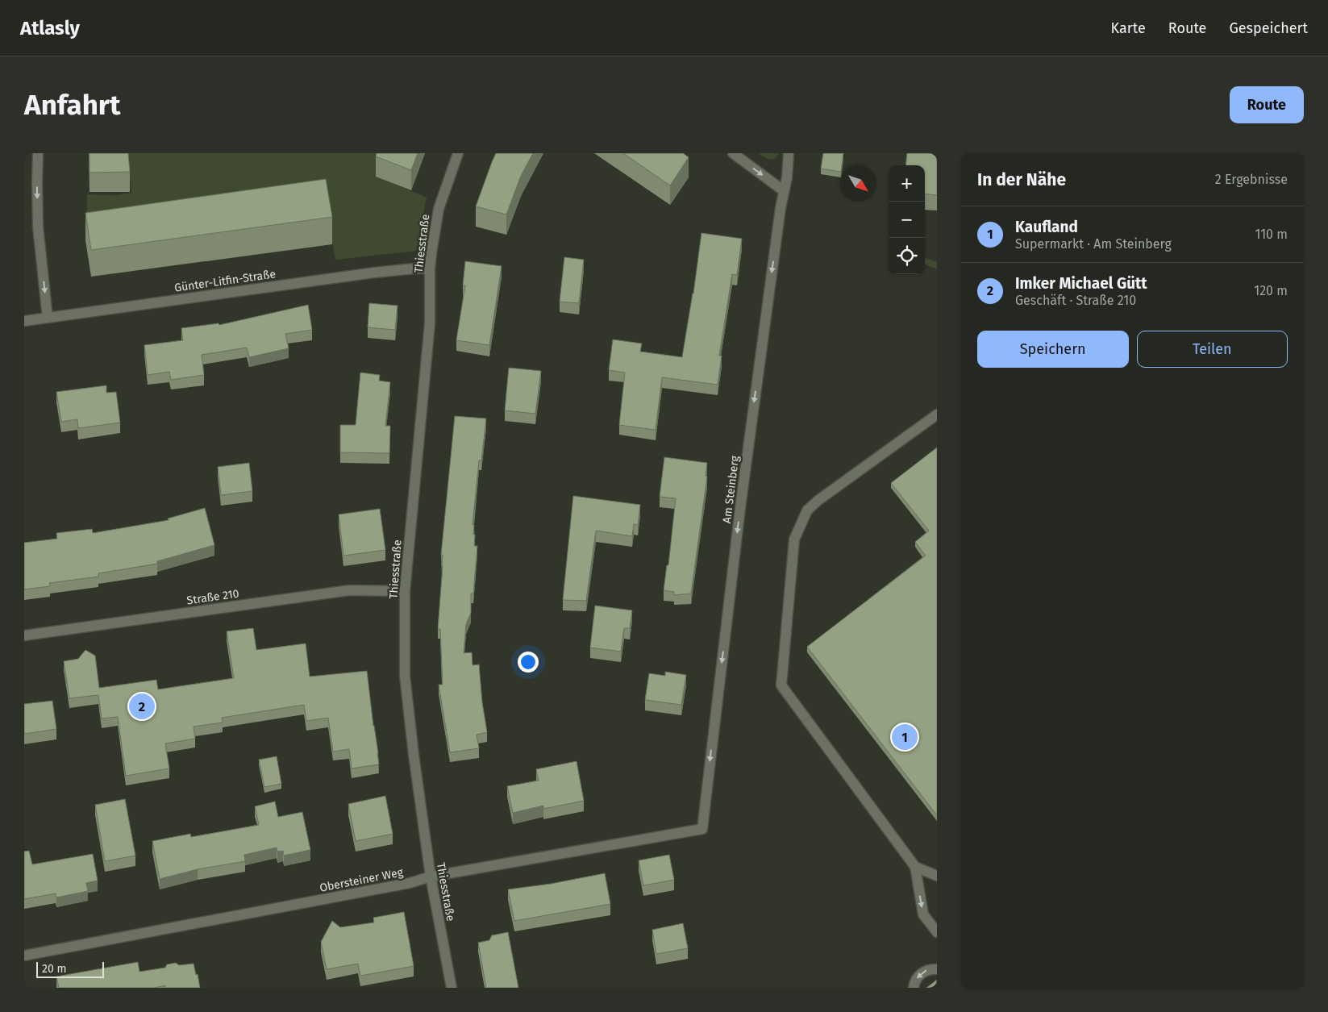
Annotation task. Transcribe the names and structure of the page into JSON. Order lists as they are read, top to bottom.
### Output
{
  "streets": {
    "street": [
      "Thiesstraße",
      "Günter-Litfin-Straße",
      "Am Steinberg",
      "Straße 210",
      "Obersteiner Weg"
    ]
  },
  "crossings": [
    ["Thiesstraße", "Günter-Litfin-Straße"],
    ["Thiesstraße", "Straße 210"],
    ["Thiesstraße", "Obersteiner Weg"],
    ["Am Steinberg", "Obersteiner Weg"]
  ],
  "one_way": ["Am Steinberg"],
  "scale_bar": "20 m",
  "north": "bottom right",
  "page": {
    "header": "Atlasly",
    "nav": ["Karte", "Route", "Gespeichert"],
    "buttons": [
      "Route",
      ["Speichern", "Teilen"]
    ],
    "title": "Anfahrt",
    "heading": ["In der Nähe", "2 Ergebnisse"],
    "map_buttons": ["+", "−"],
    "list": [
      {
        "mark": "1",
        "name": "Kaufland",
        "note": "Supermarkt · Am Steinberg",
        "value": "110 m"
      },
      {
        "mark": "2",
        "name": "Imker Michael Gütt",
        "note": "Geschäft · Straße 210",
        "value": "120 m"
      }
    ],
    "pins": ["2", "1"],
    "scale": "20 m"
  }
}
